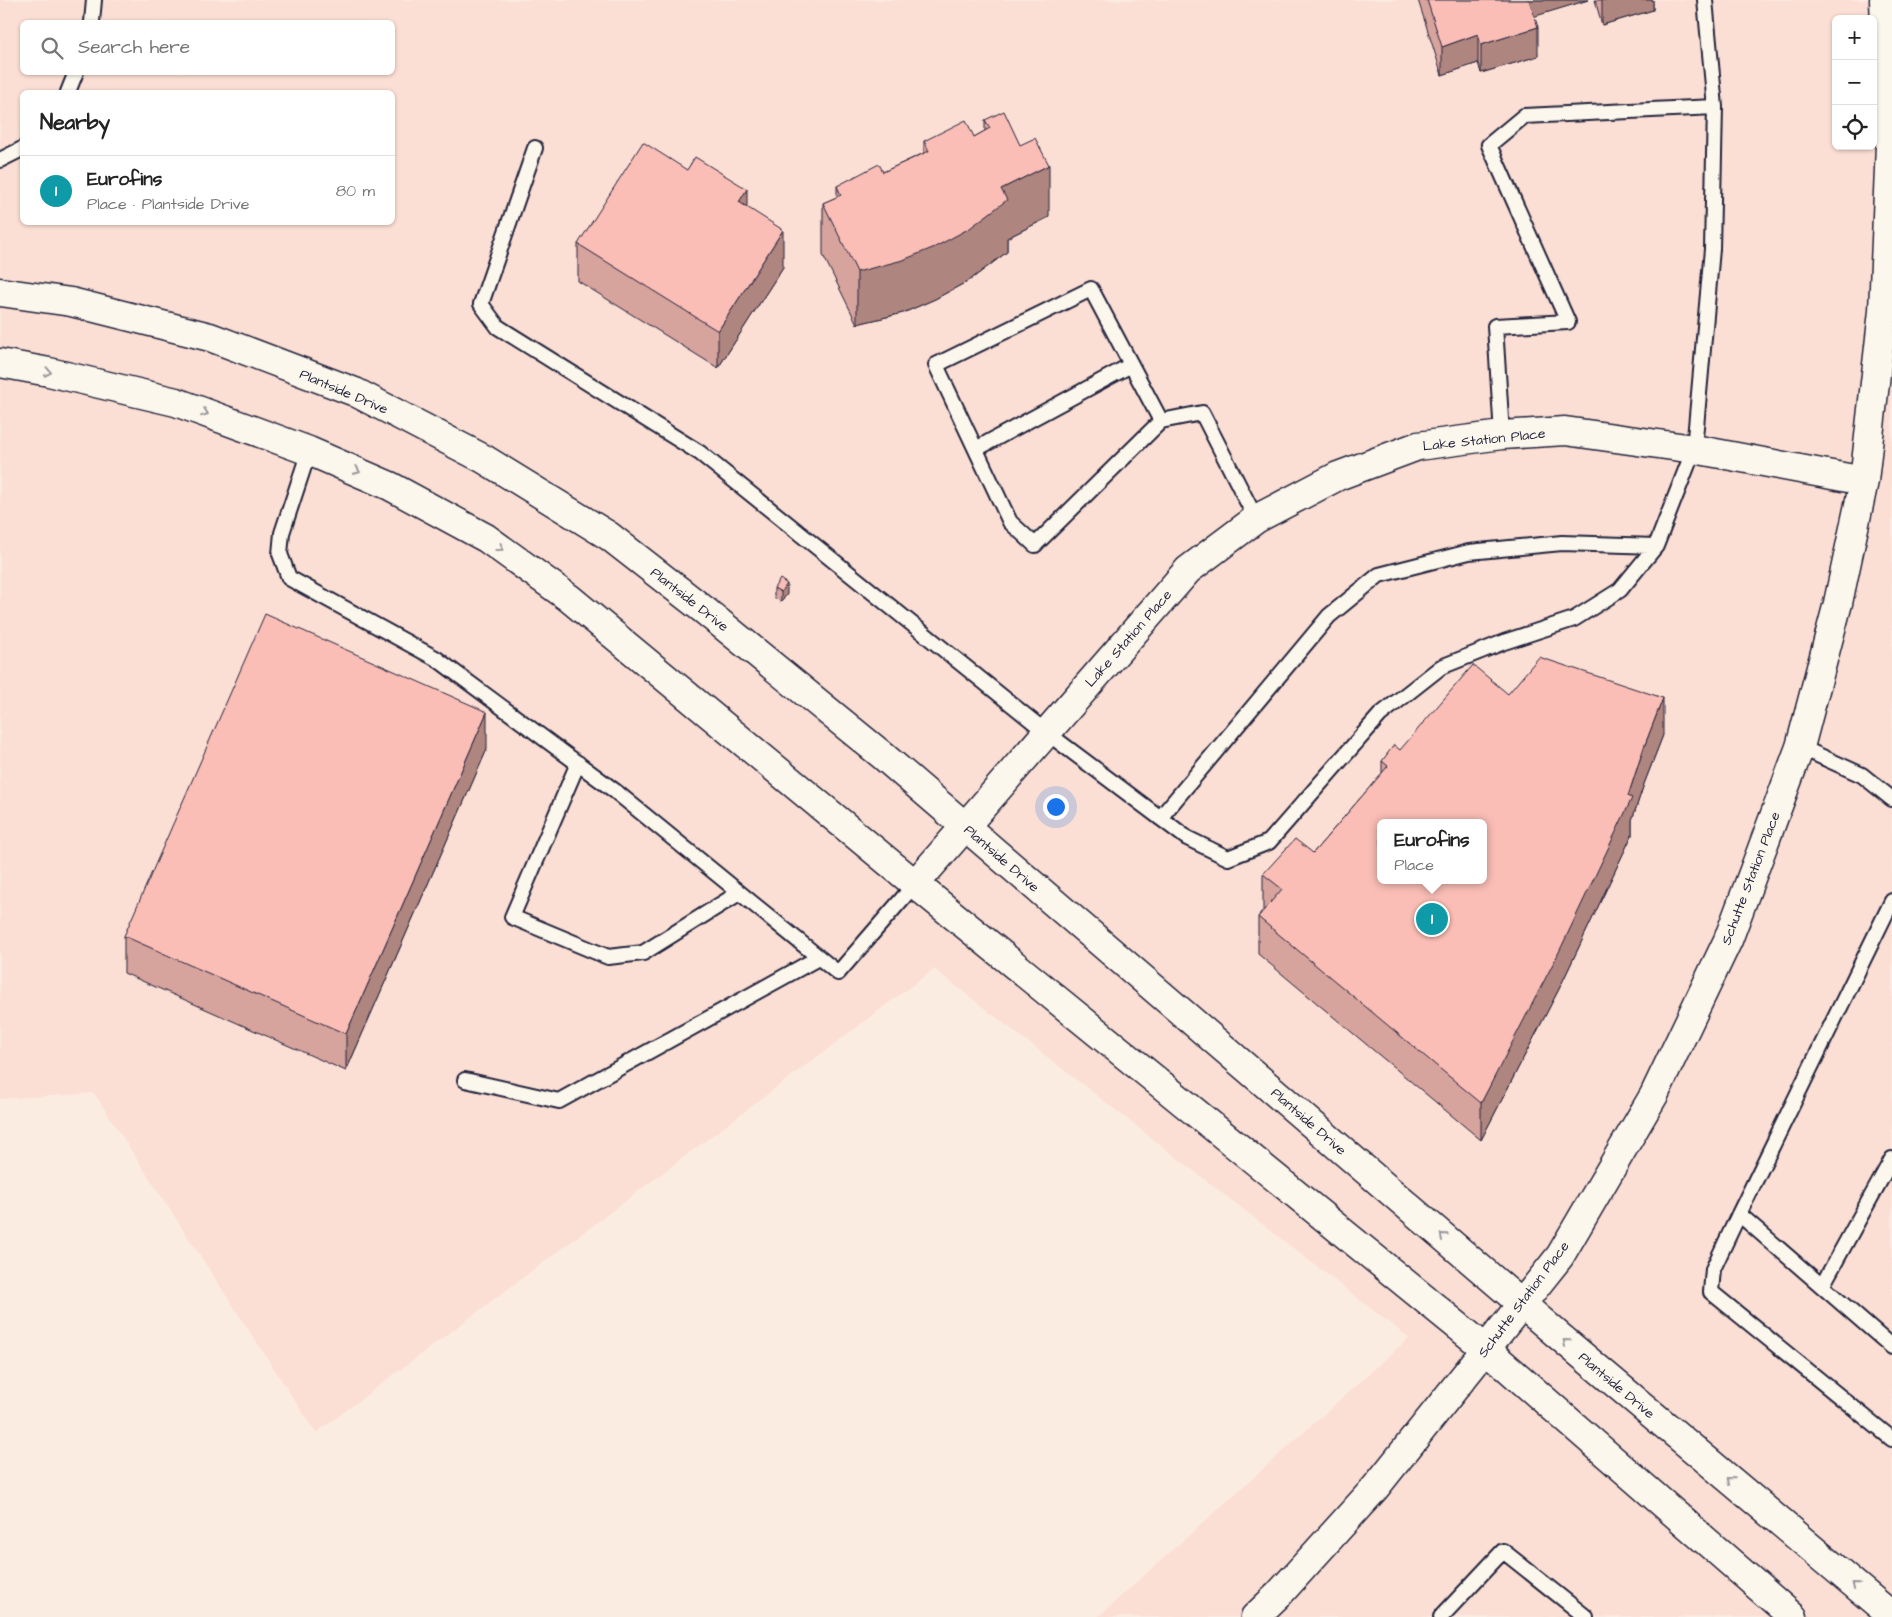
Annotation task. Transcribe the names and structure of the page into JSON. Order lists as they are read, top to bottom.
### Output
{
  "streets": {
    "street": ["Plantside Drive", "Lake Station Place", "Schutte Station Place"]
  },
  "crossings": [
    ["Plantside Drive", "Lake Station Place"],
    ["Plantside Drive", "Schutte Station Place"],
    ["Lake Station Place", "Schutte Station Place"]
  ],
  "page": {
    "map_buttons": ["+", "−"],
    "search": "Search here",
    "heading": "Nearby",
    "list": [
      {
        "mark": "1",
        "name": "Eurofins",
        "note": "Place · Plantside Drive",
        "value": "80 m"
      }
    ],
    "popup": ["Eurofins", "Place"],
    "pins": "1"
  }
}
